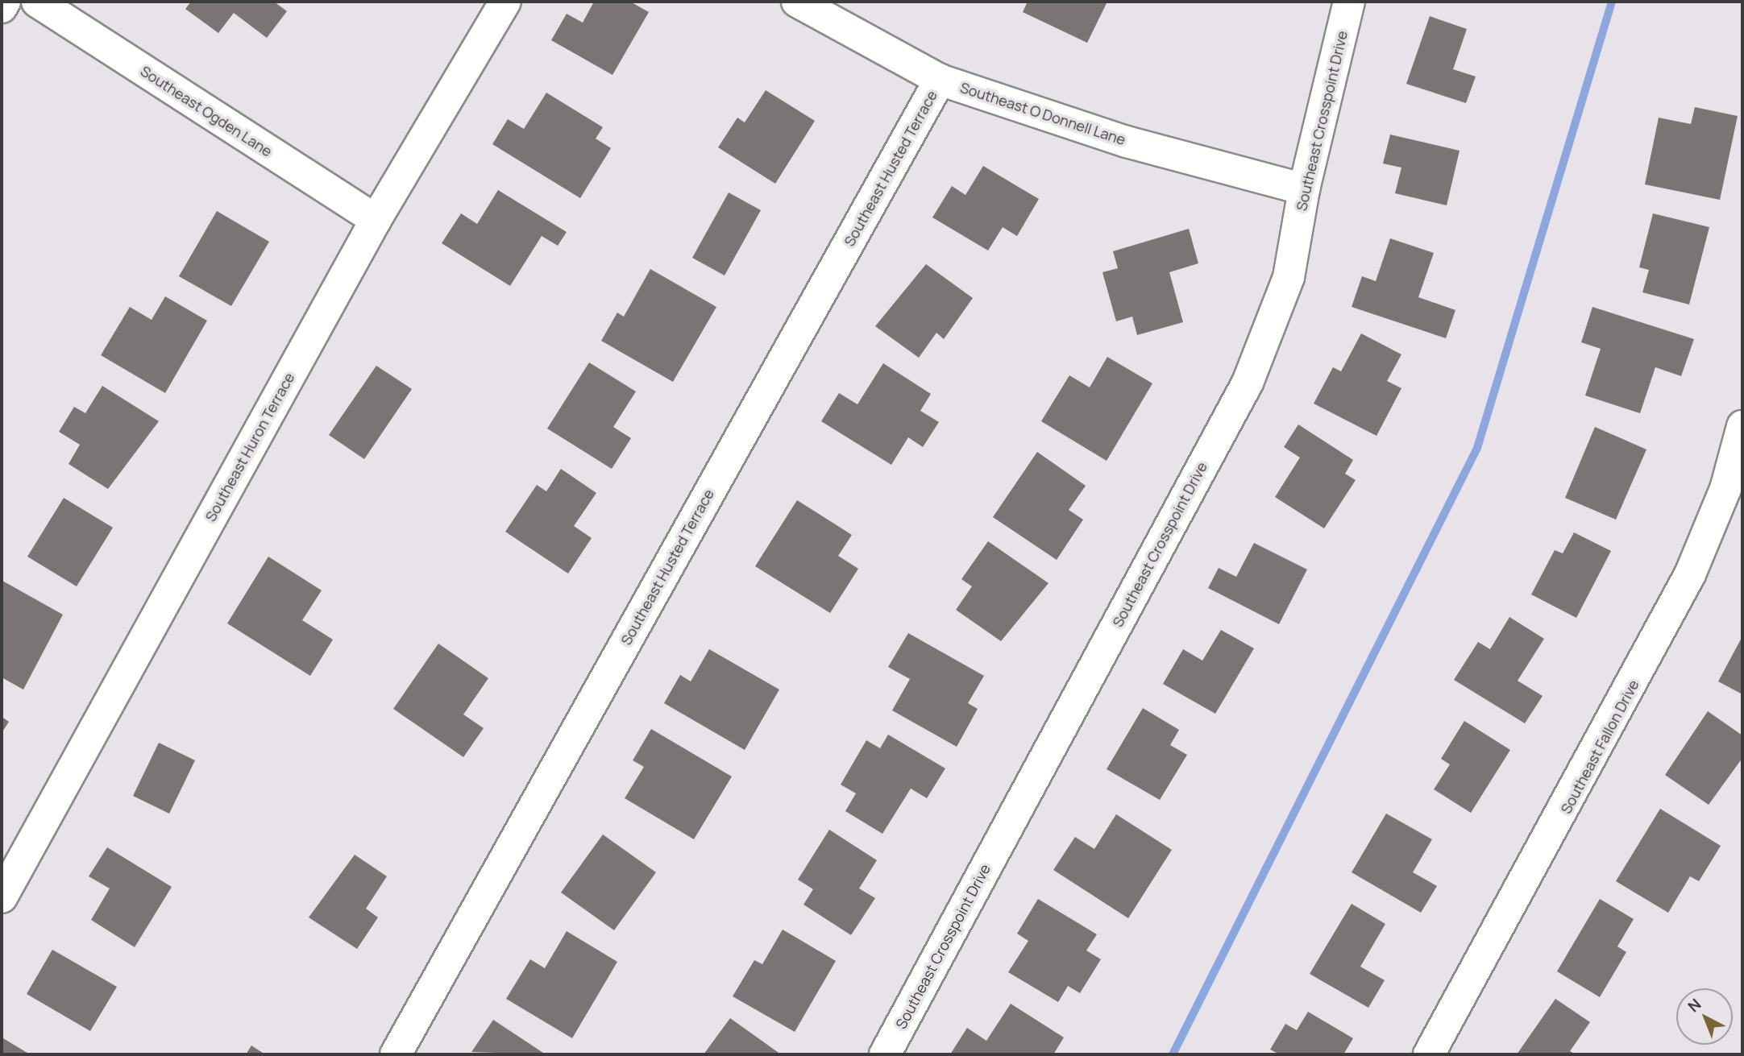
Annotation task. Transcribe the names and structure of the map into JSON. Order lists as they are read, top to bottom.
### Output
{
  "streets": {
    "street": [
      "Southeast Ogden Lane",
      "Southeast O Donnell Lane",
      "Southeast Crosspoint Drive",
      "Southeast Husted Terrace",
      "Southeast Huron Terrace",
      "Southeast Fallon Drive"
    ]
  },
  "crossings": [
    ["Southeast Ogden Lane", "Southeast Huron Terrace"],
    ["Southeast O Donnell Lane", "Southeast Crosspoint Drive"],
    ["Southeast O Donnell Lane", "Southeast Husted Terrace"]
  ],
  "north": "top left"
}
